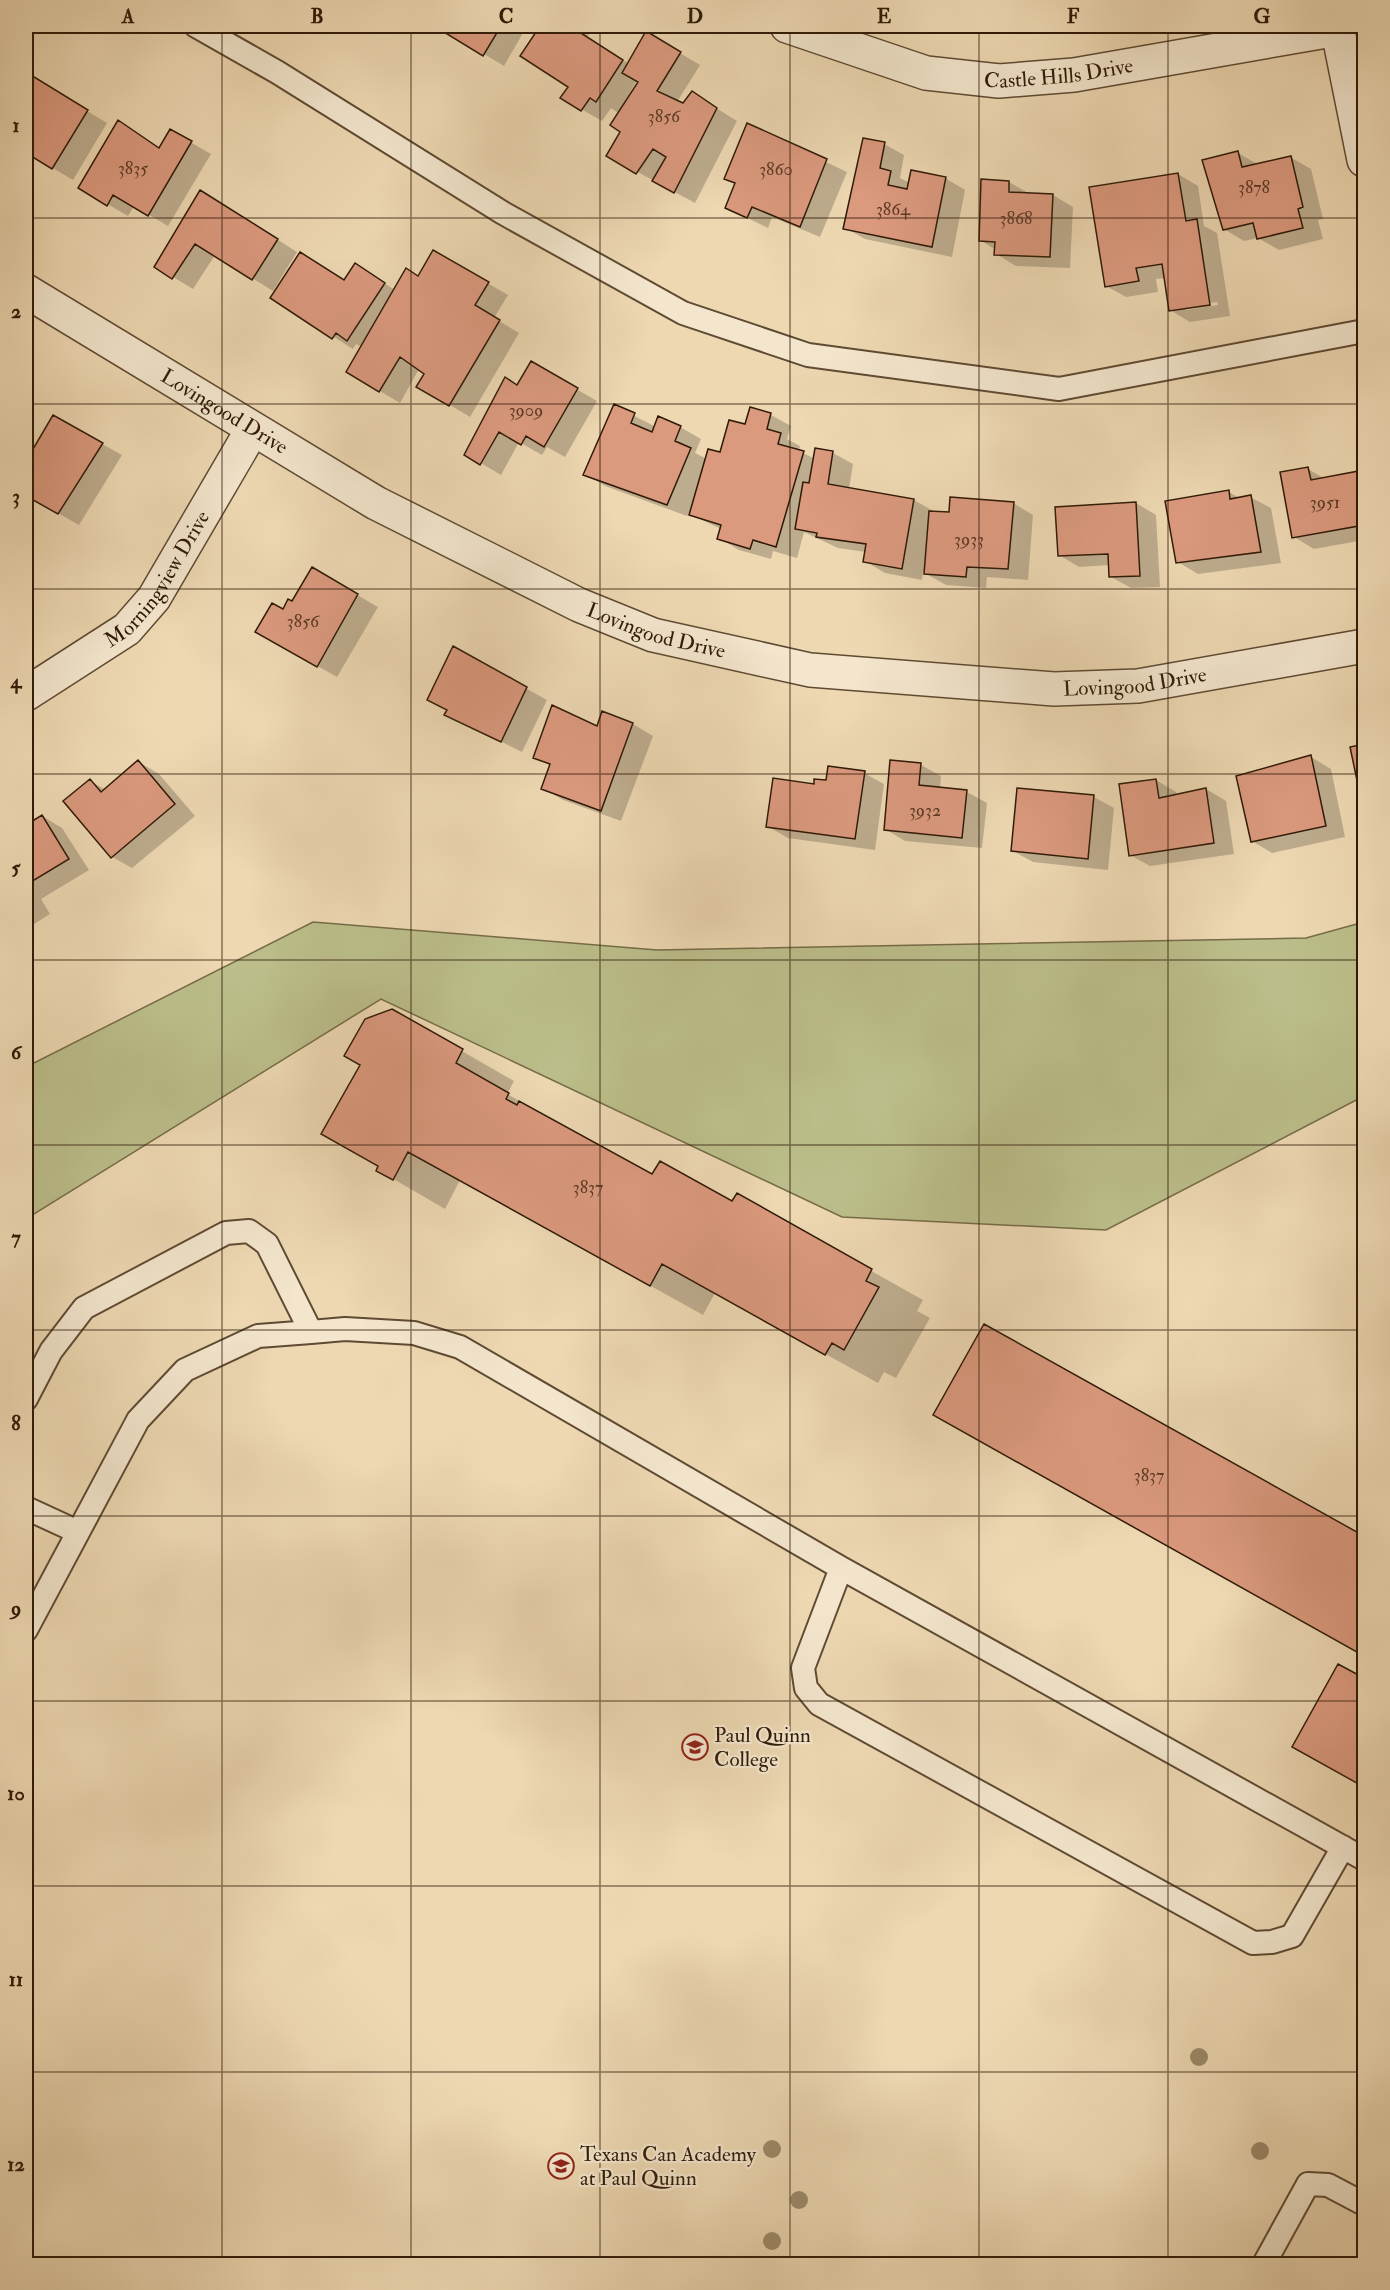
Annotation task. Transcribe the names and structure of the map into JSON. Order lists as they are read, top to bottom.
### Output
{
  "streets": {
    "street": ["Castle Hills Drive", "Lovingood Drive", "Morningview Drive"]
  },
  "crossings": [
    ["Lovingood Drive", "Morningview Drive"]
  ],
  "places": {
    "school or university": ["Paul Quinn College", "Texans Can Academy at Paul Quinn"]
  },
  "house_numbers": [
    "3856",
    "3835",
    "3860",
    "3878",
    "3864",
    "3868",
    "3909",
    "3951",
    "3933",
    "3856",
    "3932",
    "3837",
    "3837"
  ],
  "grid": {
    "columns": [
      "A",
      "B",
      "C",
      "D",
      "E",
      "F",
      "G"
    ],
    "rows": [
      "1",
      "2",
      "3",
      "4",
      "5",
      "6",
      "7",
      "8",
      "9",
      "10",
      "11",
      "12"
    ]
  }
}
